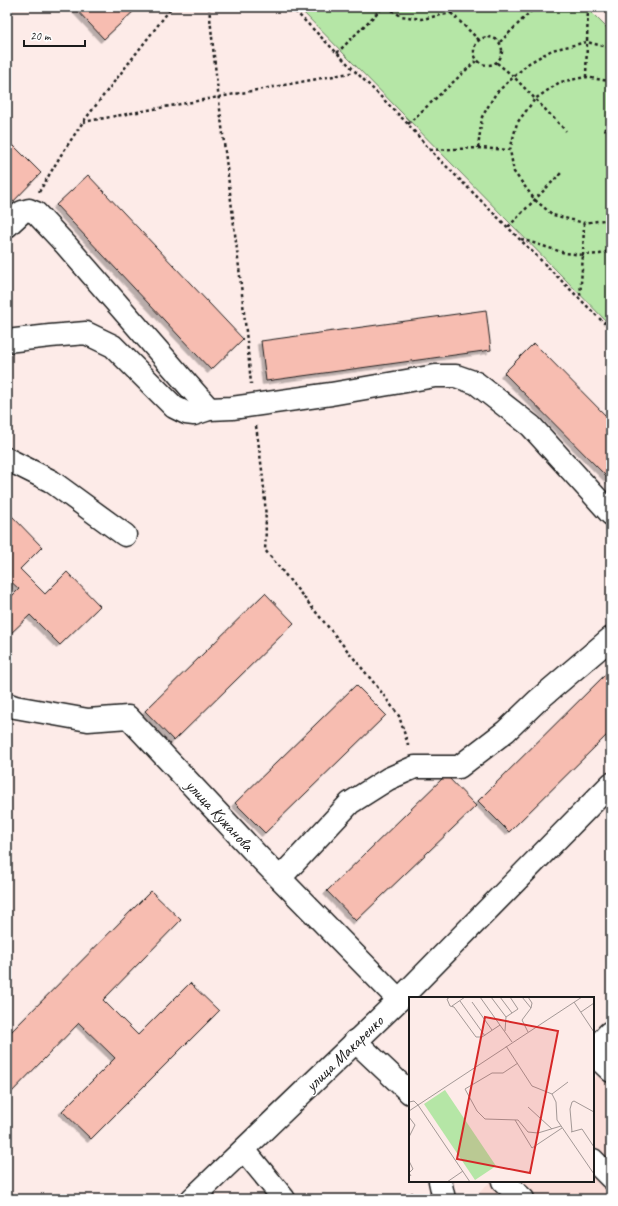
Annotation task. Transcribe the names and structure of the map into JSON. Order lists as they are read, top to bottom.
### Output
{
  "streets": {
    "street": ["улица Кужанова", "улица Макаренко"]
  },
  "crossings": [
    ["улица Кужанова", "улица Макаренко"]
  ],
  "scale_bar": "20 m"
}
